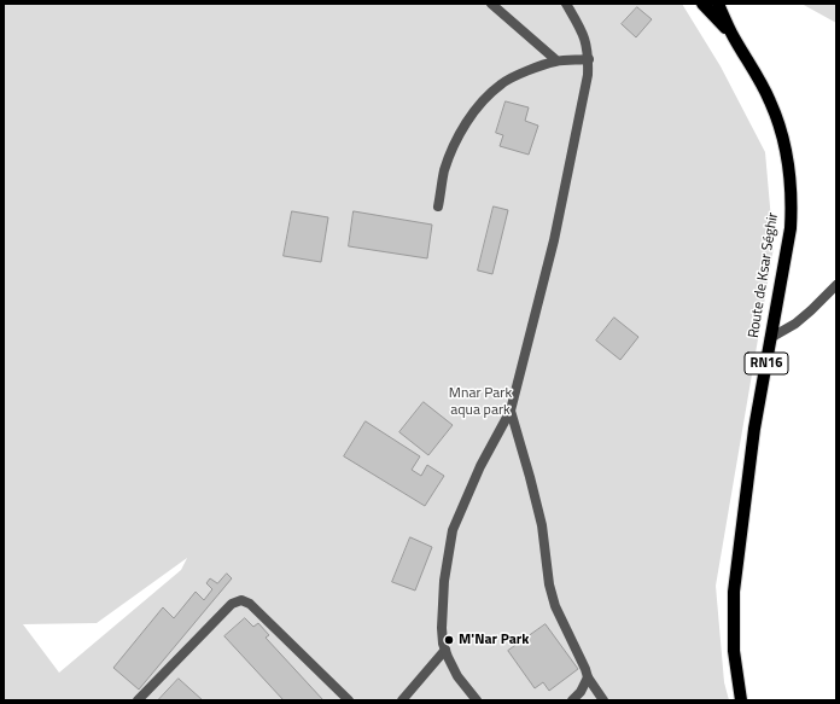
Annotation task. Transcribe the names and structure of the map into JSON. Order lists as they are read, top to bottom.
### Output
{
  "streets": {
    "main road": ["Route de Ksar Séghir", "RN16"]
  },
  "crossings": [
    ["Route de Ksar Séghir", "RN16"]
  ],
  "parks": ["Mnar Park aqua park"],
  "places": ["M'Nar Park"]
}
